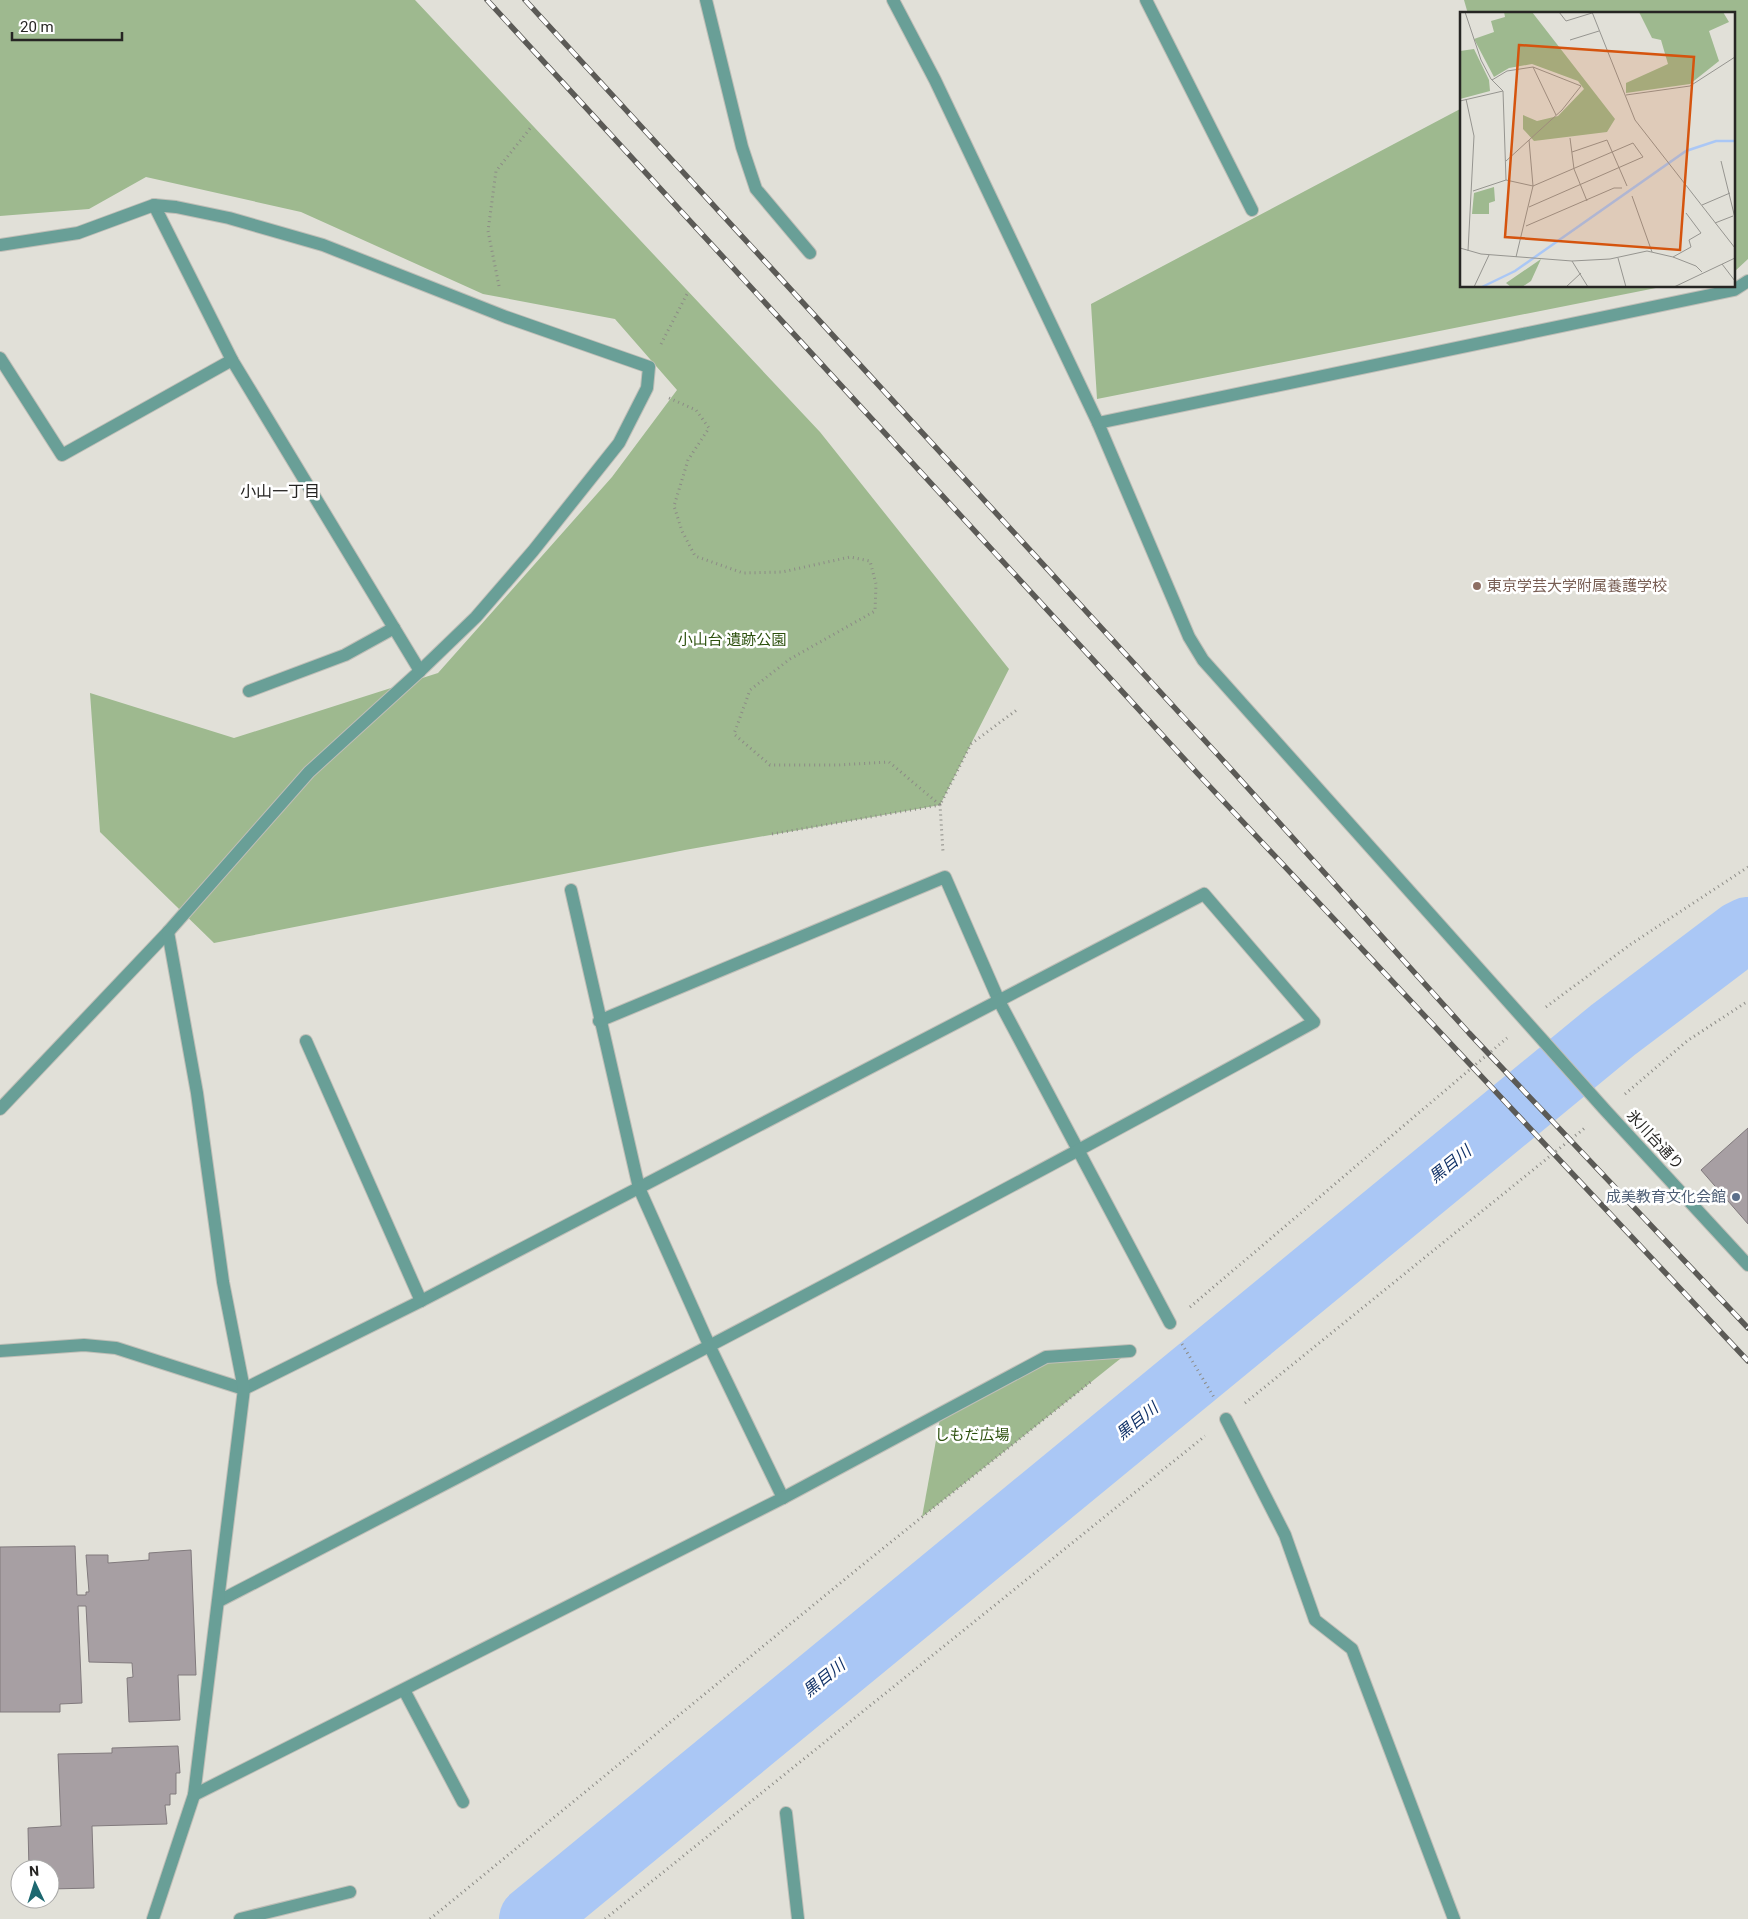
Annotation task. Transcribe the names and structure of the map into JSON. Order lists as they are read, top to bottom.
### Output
{
  "streets": {
    "street": ["氷川台通り"]
  },
  "districts": ["小山一丁目"],
  "water": ["黒目川"],
  "parks": ["小山台 遺跡公園", "しもだ広場"],
  "places": ["東京学芸大学附属養護学校", "成美教育文化会館"],
  "scale_bar": "20 m",
  "north": "top"
}
